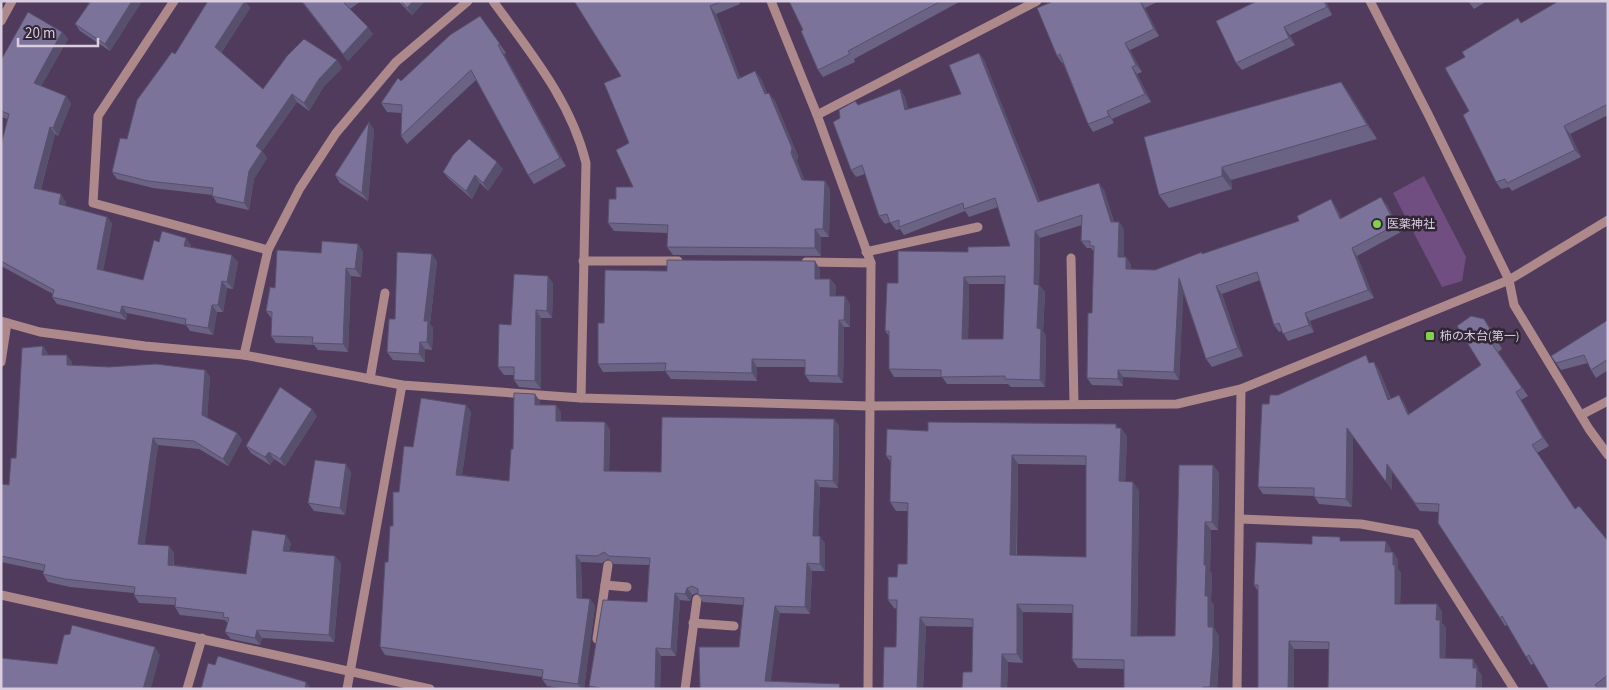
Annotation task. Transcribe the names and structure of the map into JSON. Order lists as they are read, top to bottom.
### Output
{
  "places": {
    "other": ["医薬神社"],
    "transit": ["柿の木台(第一)"]
  },
  "scale_bar": "20 m"
}
